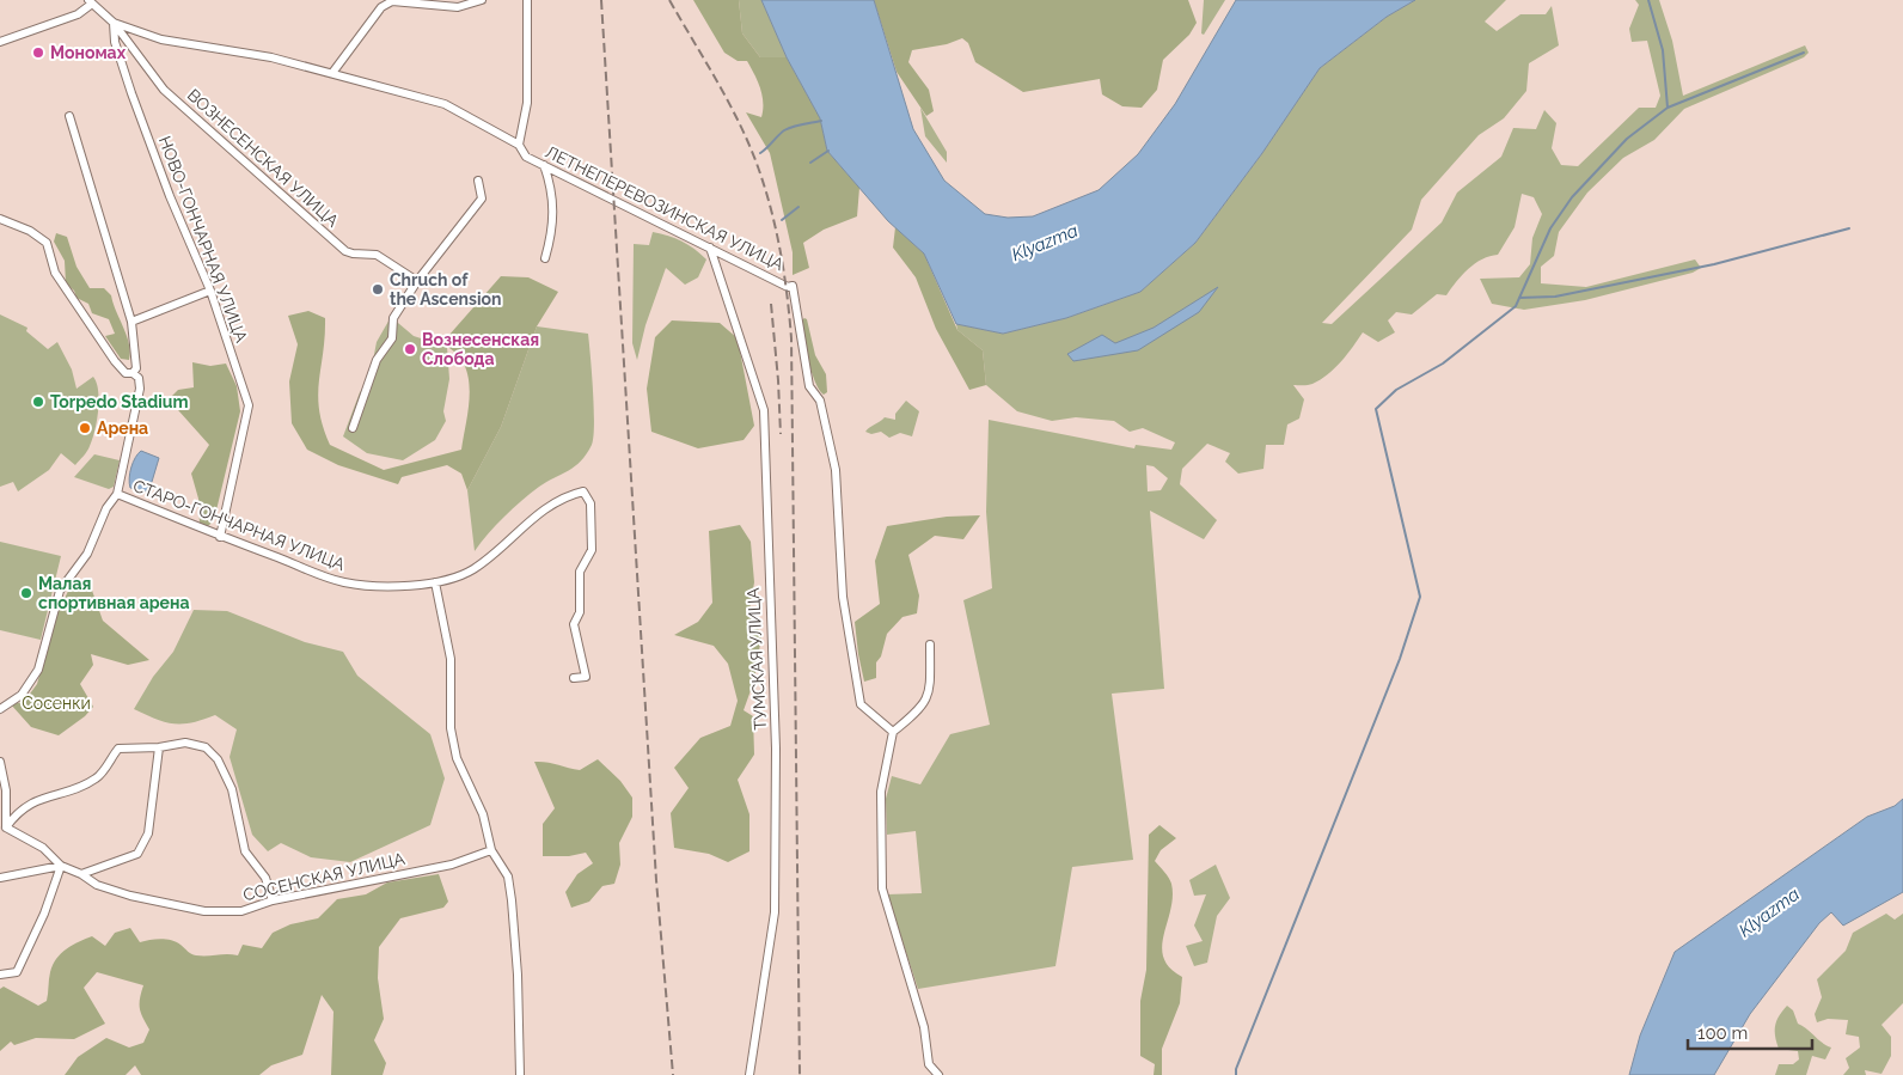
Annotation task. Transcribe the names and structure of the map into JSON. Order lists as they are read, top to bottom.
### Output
{
  "streets": {
    "street": [
      "ВОЗНЕСЕНСКАЯ УЛИЦА",
      "ЛЕТНЕПЕРЕВОЗИНСКАЯ УЛИЦА",
      "НОВО-ГОНЧАРНАЯ УЛИЦА",
      "СТАРО-ГОНЧАРНАЯ УЛИЦА",
      "ТУМСКАЯ УЛИЦА",
      "СОСЕНСКАЯ УЛИЦА"
    ]
  },
  "crossings": [
    ["ВОЗНЕСЕНСКАЯ УЛИЦА", "ЛЕТНЕПЕРЕВОЗИНСКАЯ УЛИЦА"],
    ["ВОЗНЕСЕНСКАЯ УЛИЦА", "НОВО-ГОНЧАРНАЯ УЛИЦА"],
    ["ЛЕТНЕПЕРЕВОЗИНСКАЯ УЛИЦА", "НОВО-ГОНЧАРНАЯ УЛИЦА"],
    ["ЛЕТНЕПЕРЕВОЗИНСКАЯ УЛИЦА", "ТУМСКАЯ УЛИЦА"],
    ["НОВО-ГОНЧАРНАЯ УЛИЦА", "СТАРО-ГОНЧАРНАЯ УЛИЦА"]
  ],
  "water": ["Klyazma"],
  "parks": ["Сосенки"],
  "places": [
    "Мономах",
    "Chruch of the Ascension",
    "Вознесенская Слобода",
    "Torpedo Stadium",
    "Арена",
    "Малая спортивная арена"
  ],
  "scale_bar": "100 m"
}
